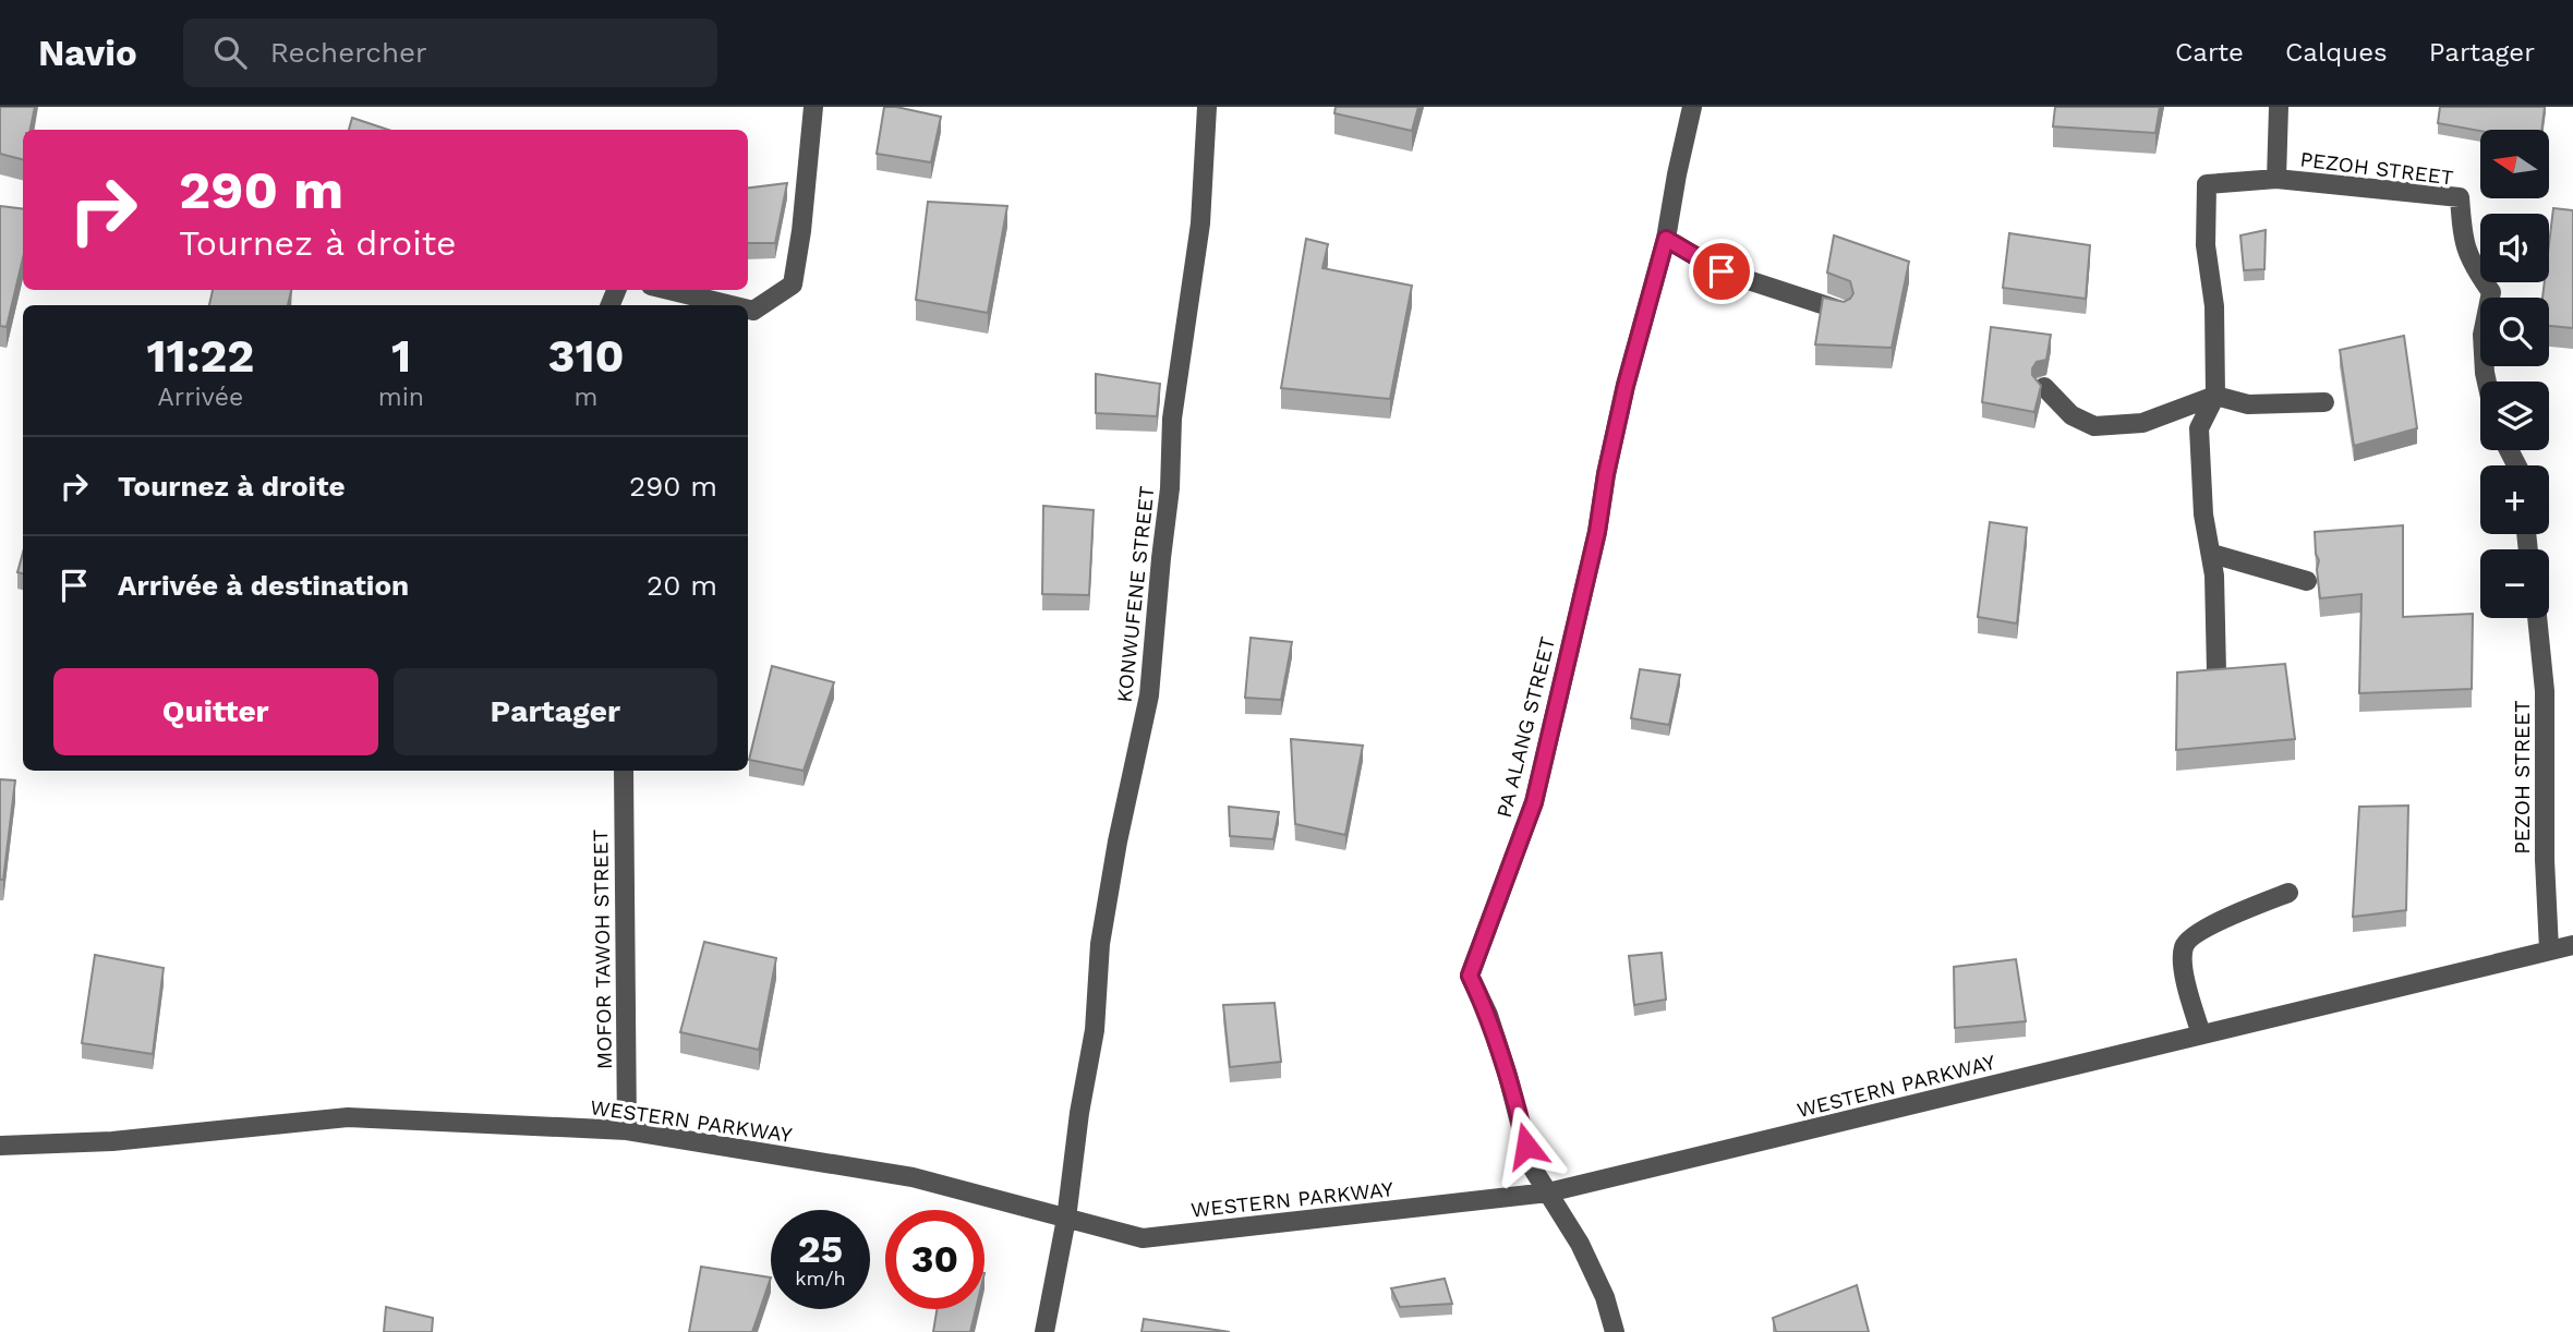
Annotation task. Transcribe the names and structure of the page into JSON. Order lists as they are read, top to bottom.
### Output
{
  "streets": {
    "street": [
      "PEZOH STREET",
      "KONWUFENE STREET",
      "PA ALANG STREET",
      "MOFOR TAWOH STREET",
      "WESTERN PARKWAY"
    ]
  },
  "crossings": [
    ["PEZOH STREET", "WESTERN PARKWAY"],
    ["KONWUFENE STREET", "WESTERN PARKWAY"],
    ["PA ALANG STREET", "WESTERN PARKWAY"],
    ["MOFOR TAWOH STREET", "WESTERN PARKWAY"]
  ],
  "north": "left",
  "page": {
    "header": "Navio",
    "search": "Rechercher",
    "nav": ["Carte", "Calques", "Partager"],
    "map_buttons": ["+", "−"],
    "turn": ["290 m", "Tournez à droite"],
    "eta": [
      "11:22",
      "Arrivée",
      "1",
      "min",
      "310",
      "m"
    ],
    "list": [
      {
        "name": "Tournez à droite",
        "value": "290 m"
      },
      {
        "name": "Arrivée à destination",
        "value": "20 m"
      }
    ],
    "buttons": ["Quitter", "Partager"],
    "speed": "25 km/h",
    "limit": "30"
  }
}
